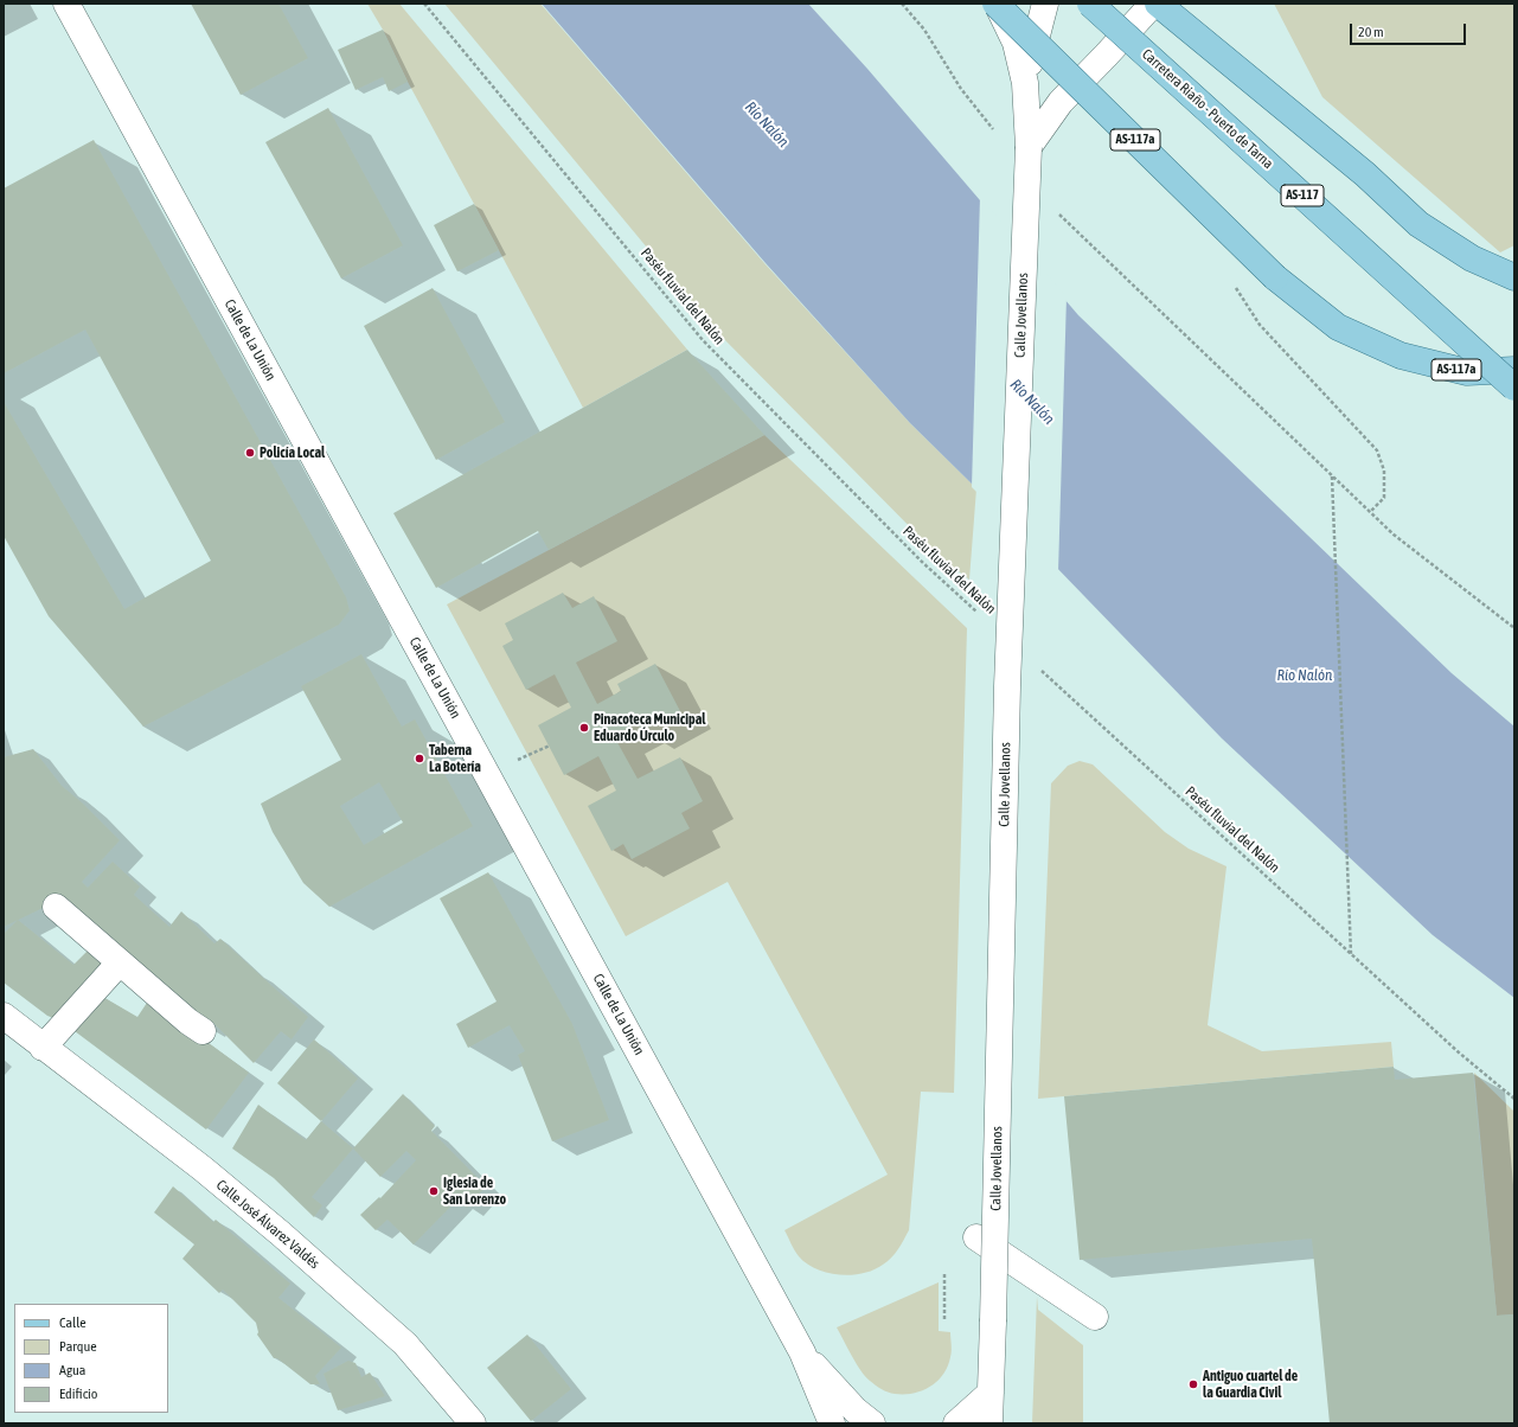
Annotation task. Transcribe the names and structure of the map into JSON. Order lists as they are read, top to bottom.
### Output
{
  "streets": {
    "main road": ["Carretera Riaño - Puerto de Tarna", "AS-117a", "AS-117"],
    "street": ["Calle Jovellanos", "Calle de La Unión", "Calle José Álvarez Valdés"],
    "path": ["Paséu fluvial del Nalón"]
  },
  "crossings": [
    ["AS-117a", "Calle Jovellanos"]
  ],
  "water": ["Río Nalón"],
  "places": [
    "Policía Local",
    "Pinacoteca Municipal Eduardo Úrculo",
    "Taberna La Botería",
    "Iglesia de San Lorenzo",
    "Antiguo cuartel de la Guardia Civil"
  ],
  "legend": [
    "Calle",
    "Parque",
    "Agua",
    "Edificio"
  ],
  "scale_bar": "20 m"
}
